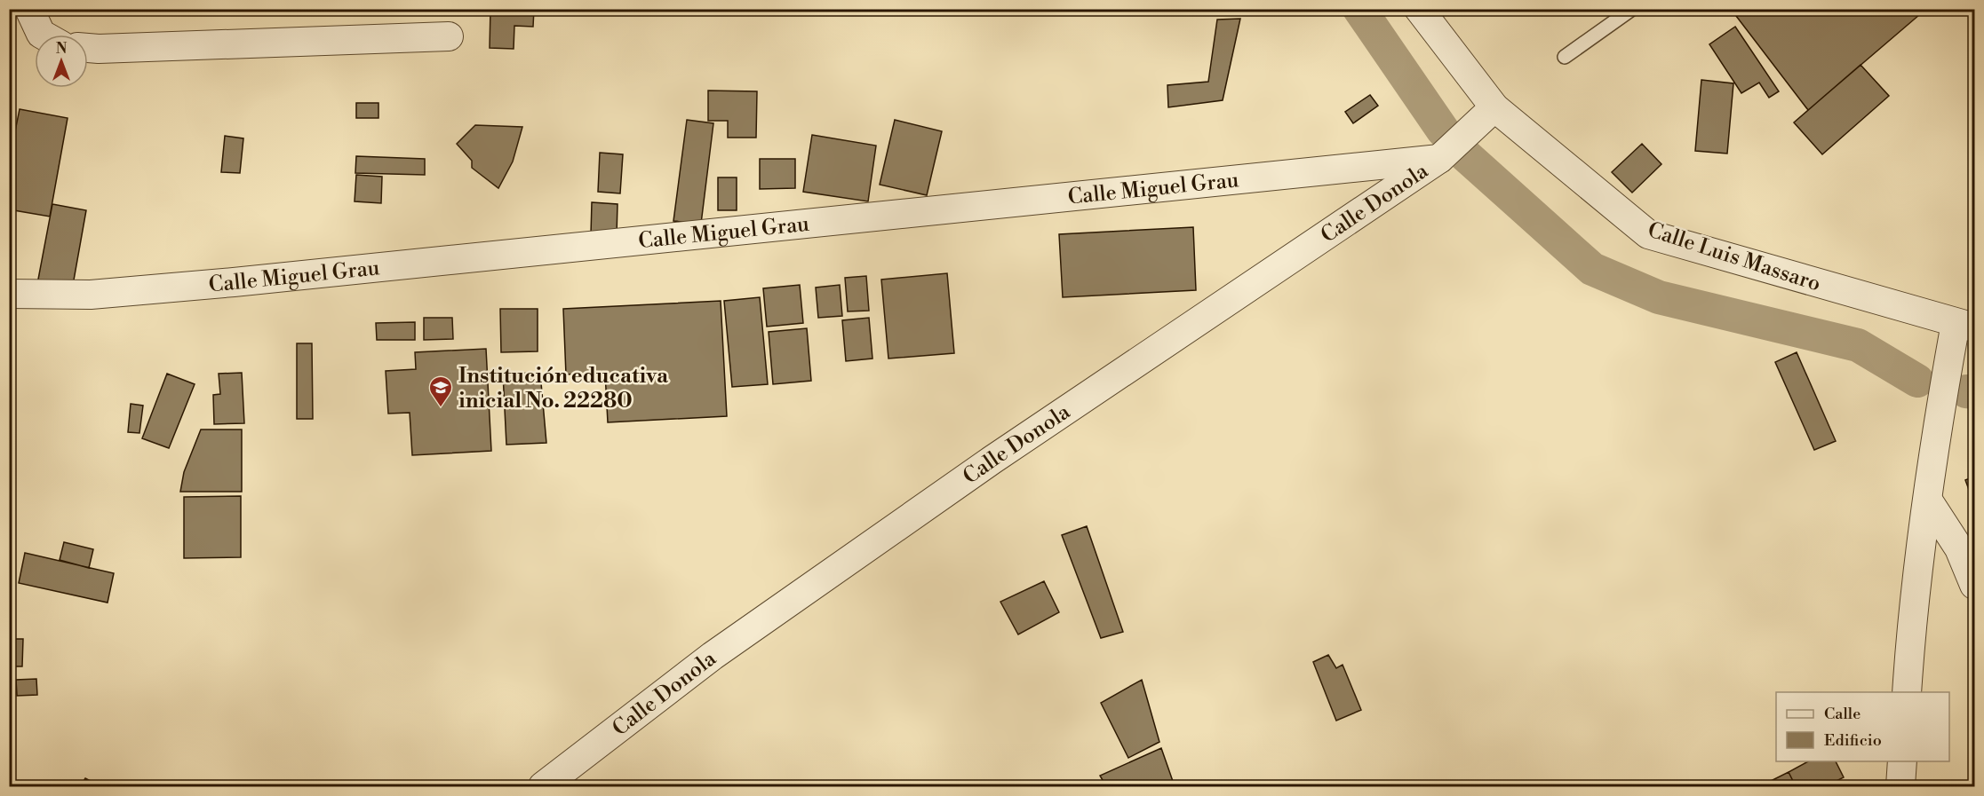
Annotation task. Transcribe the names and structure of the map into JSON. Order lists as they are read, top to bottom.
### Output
{
  "streets": {
    "street": ["Calle Miguel Grau", "Calle Donola", "Calle Luis Massaro"]
  },
  "crossings": [
    ["Calle Miguel Grau", "Calle Donola"],
    ["Calle Donola", "Calle Luis Massaro"]
  ],
  "places": {
    "school or university": ["Institución educativa inicial No. 22280"]
  },
  "legend": ["Calle", "Edificio"],
  "north": "top"
}
